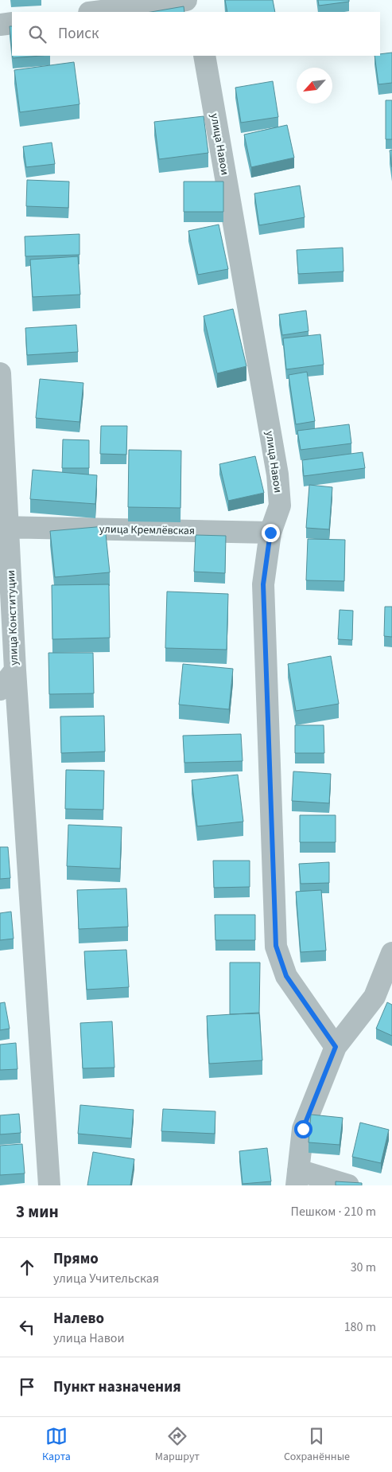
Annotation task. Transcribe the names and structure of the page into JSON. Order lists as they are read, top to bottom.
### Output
{
  "streets": {
    "street": ["улица Навои", "улица Кремлёвская", "улица Конституции"]
  },
  "crossings": [
    ["улица Навои", "улица Кремлёвская"],
    ["улица Кремлёвская", "улица Конституции"]
  ],
  "north": "bottom left",
  "page": {
    "search": "Поиск",
    "heading": ["3 мин", "Пешком · 210 m"],
    "list": [
      ["Прямо", "улица Учительская", "30 m"],
      ["Налево", "улица Навои", "180 m"],
      "Пункт назначения"
    ],
    "nav": ["Карта", "Маршрут", "Сохранённые"]
  }
}
